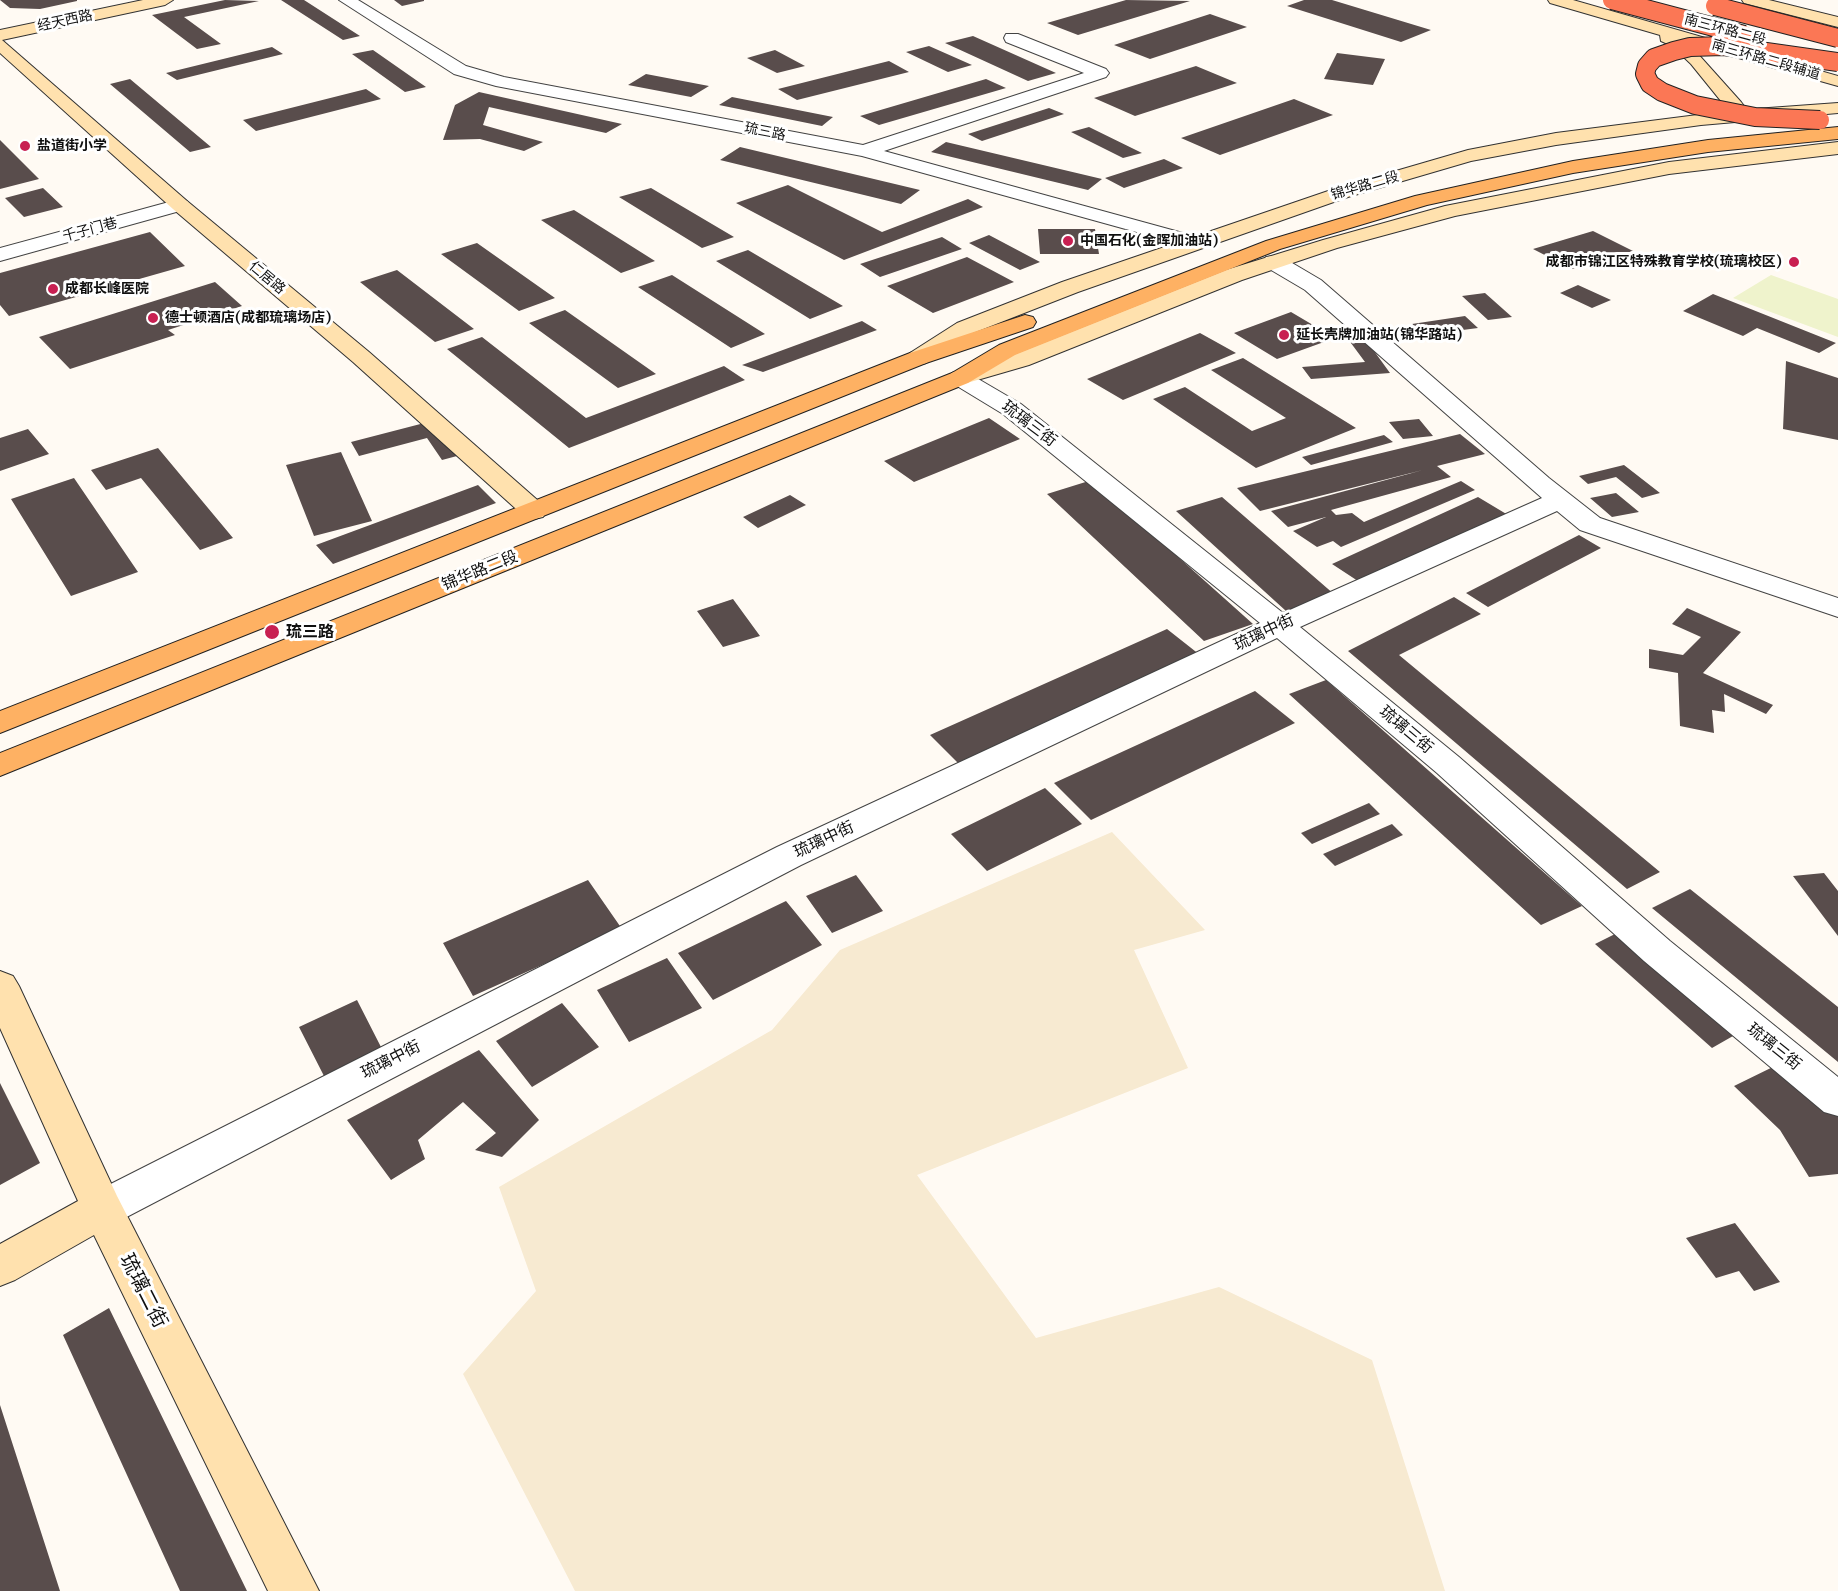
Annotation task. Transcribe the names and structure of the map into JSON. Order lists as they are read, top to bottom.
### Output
{
  "streets": {
    "highway": ["南三环路二段"],
    "main road": [
      "经天西路",
      "南三环路二段辅道",
      "锦华路二段",
      "仁居路",
      "琉璃二街"
    ],
    "street": [
      "琉三路",
      "千子门巷",
      "琉璃三街",
      "琉璃中街"
    ]
  },
  "crossings": [
    ["琉三路", "锦华路二段"],
    ["锦华路二段", "仁居路"],
    ["锦华路二段", "琉璃三街"],
    ["千子门巷", "仁居路"],
    ["琉璃三街", "琉璃中街"],
    ["琉璃中街", "琉璃二街"]
  ],
  "places": [
    "盐道街小学",
    "中国石化(金晖加油站)",
    "成都市锦江区特殊教育学校(琉璃校区)",
    "成都长峰医院",
    "德士顿酒店(成都琉璃场店)",
    "延长壳牌加油站(锦华路站)",
    "琉三路"
  ]
}
